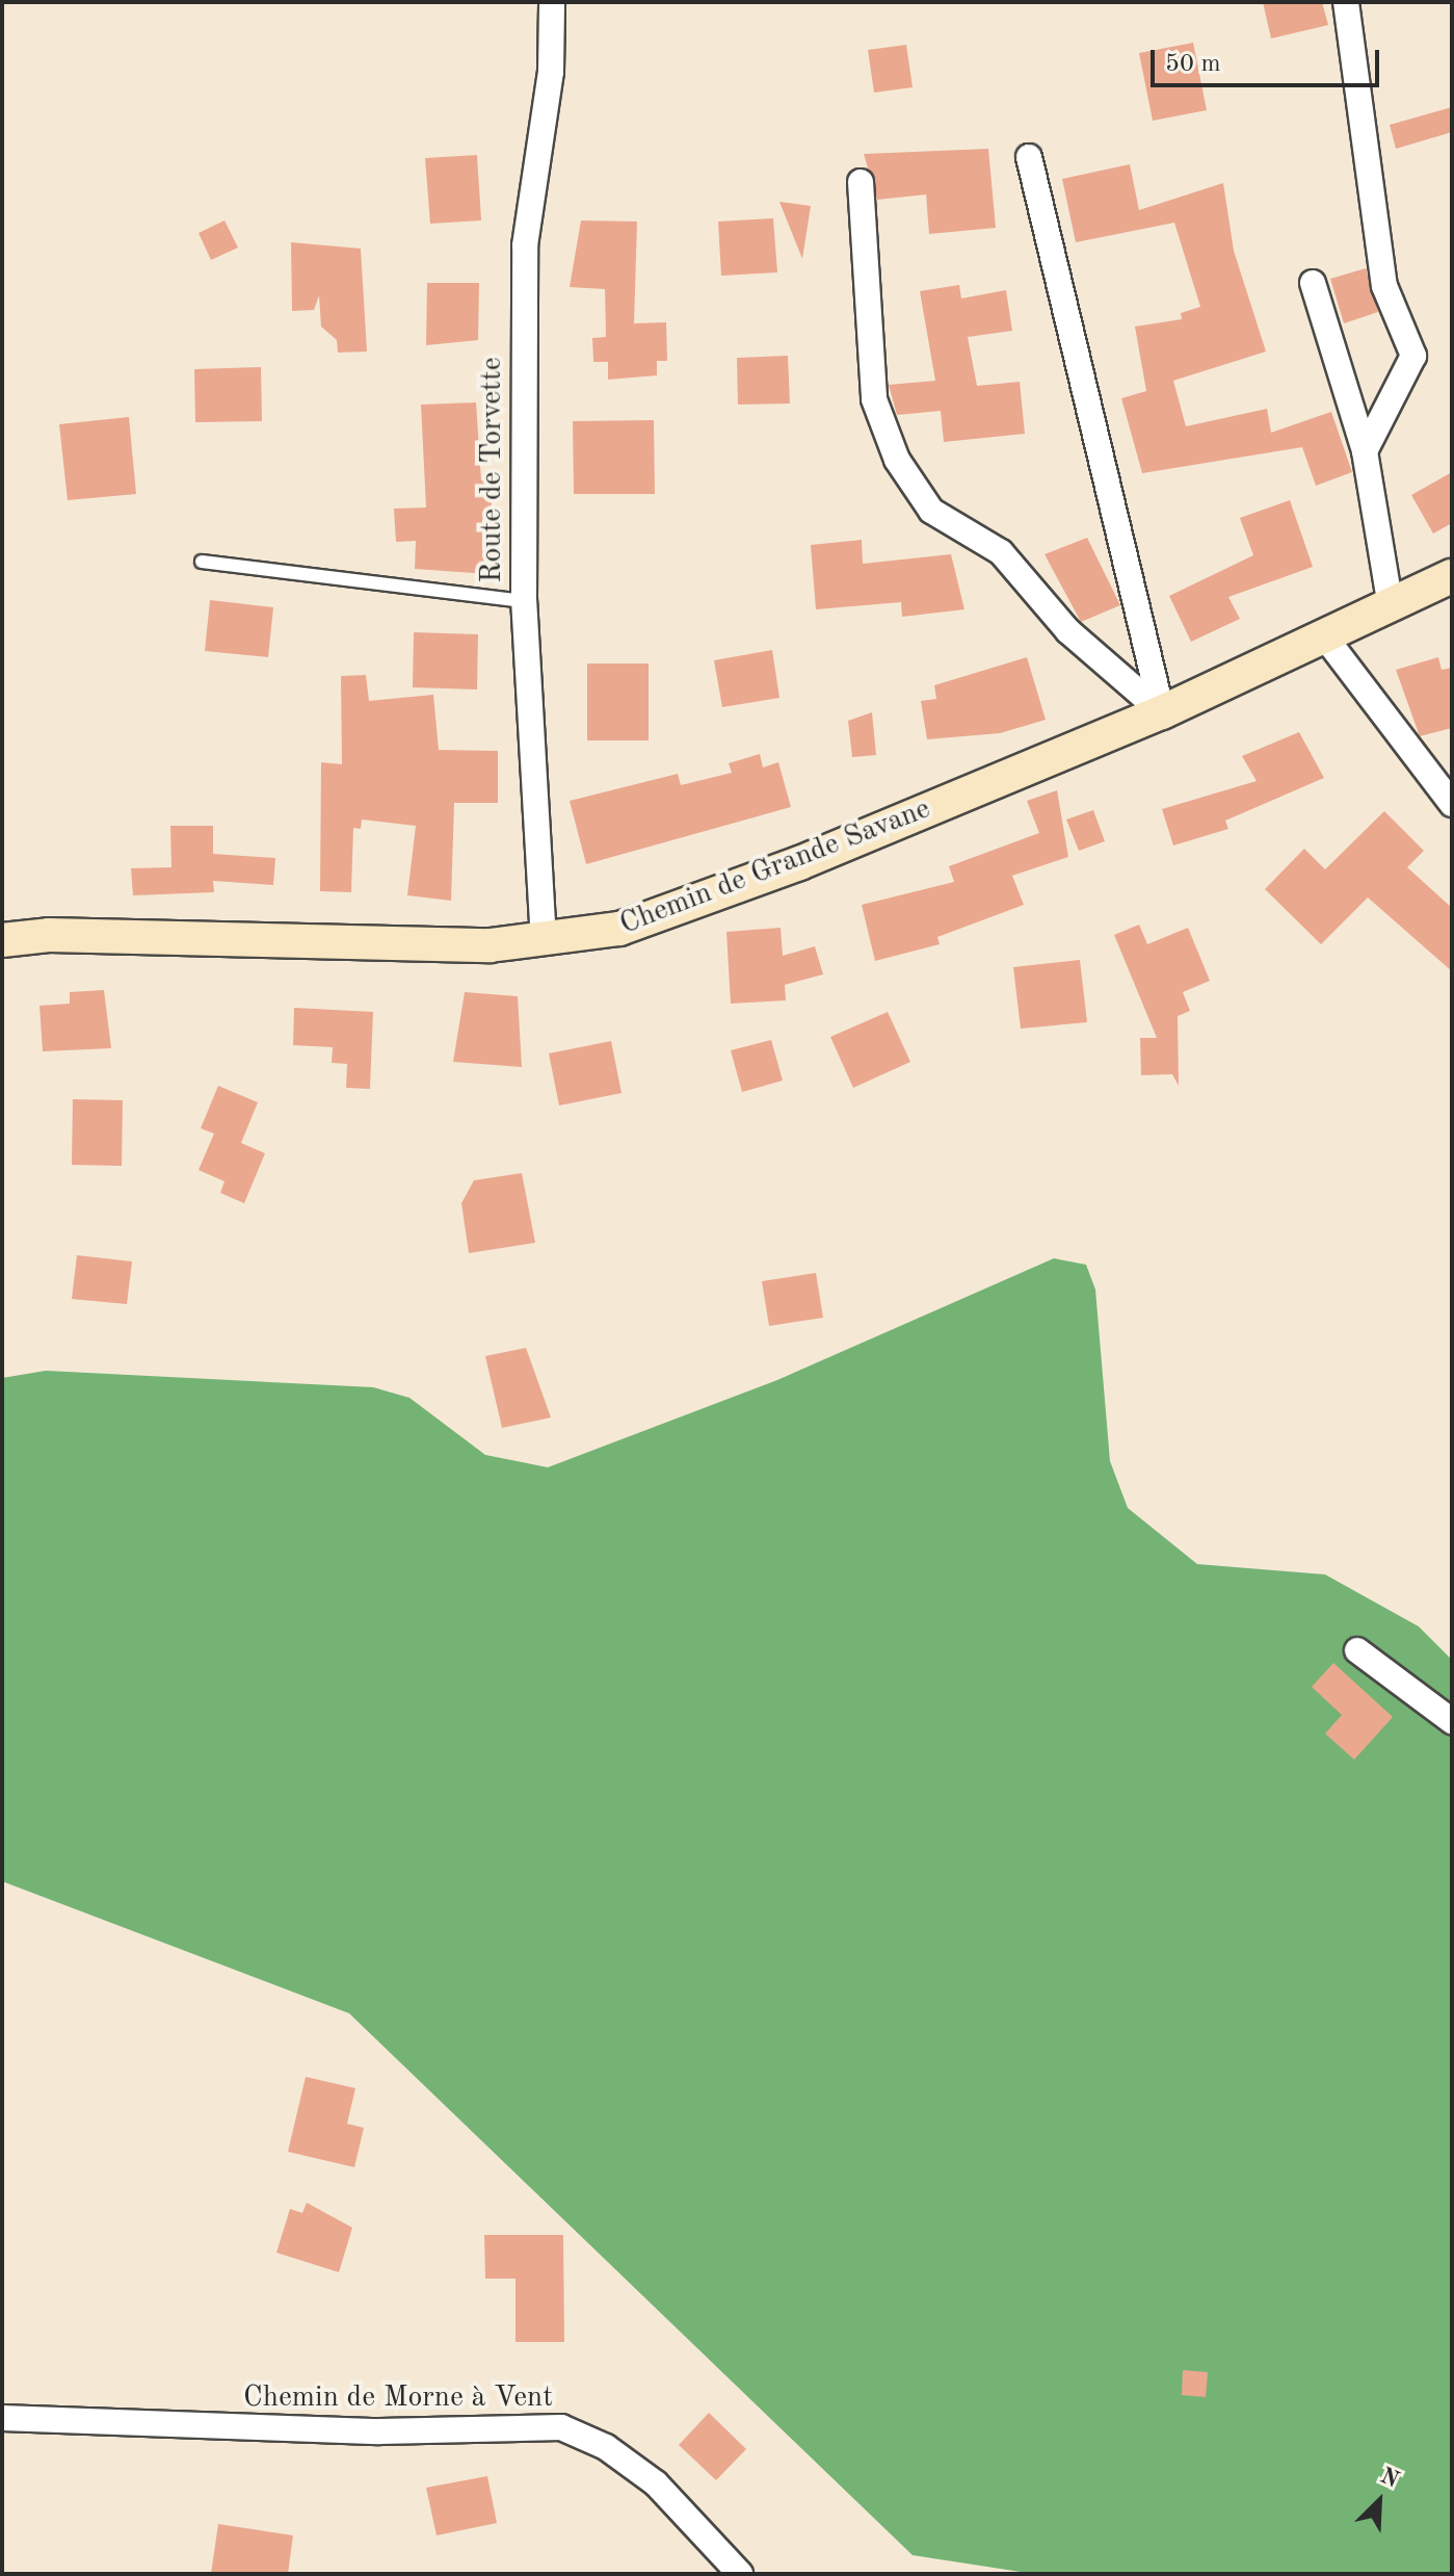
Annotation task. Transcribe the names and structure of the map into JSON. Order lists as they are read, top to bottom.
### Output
{
  "streets": {
    "street": ["Route de Torvette", "Chemin de Grande Savane", "Chemin de Morne à Vent"]
  },
  "crossings": [
    ["Route de Torvette", "Chemin de Grande Savane"]
  ],
  "scale_bar": "50 m",
  "north": "top right"
}
